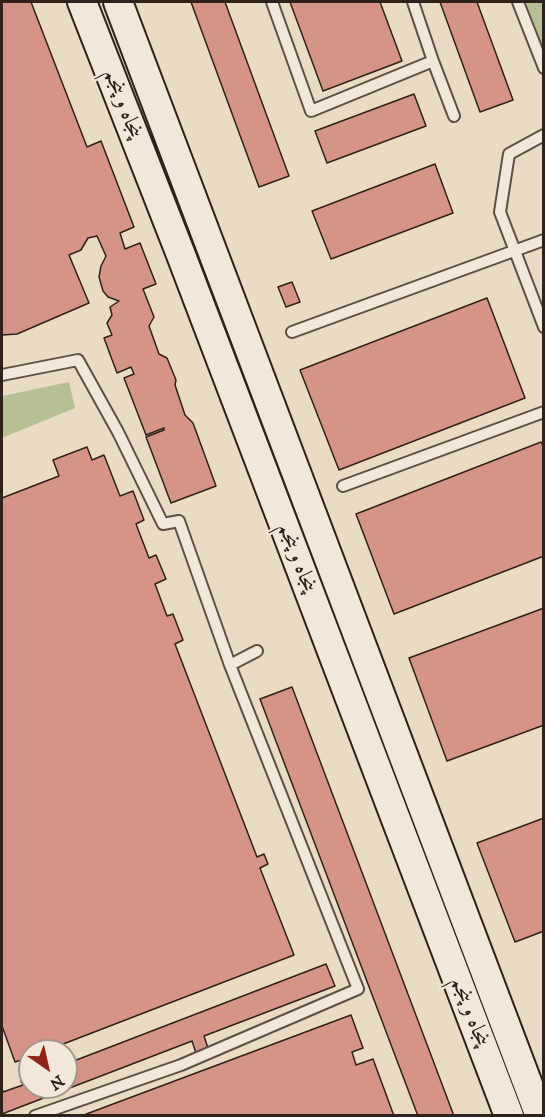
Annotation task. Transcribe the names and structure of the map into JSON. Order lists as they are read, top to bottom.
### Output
{
  "streets": {
    "main road": ["پنجاه و پنجم"]
  },
  "north": "bottom right"
}
